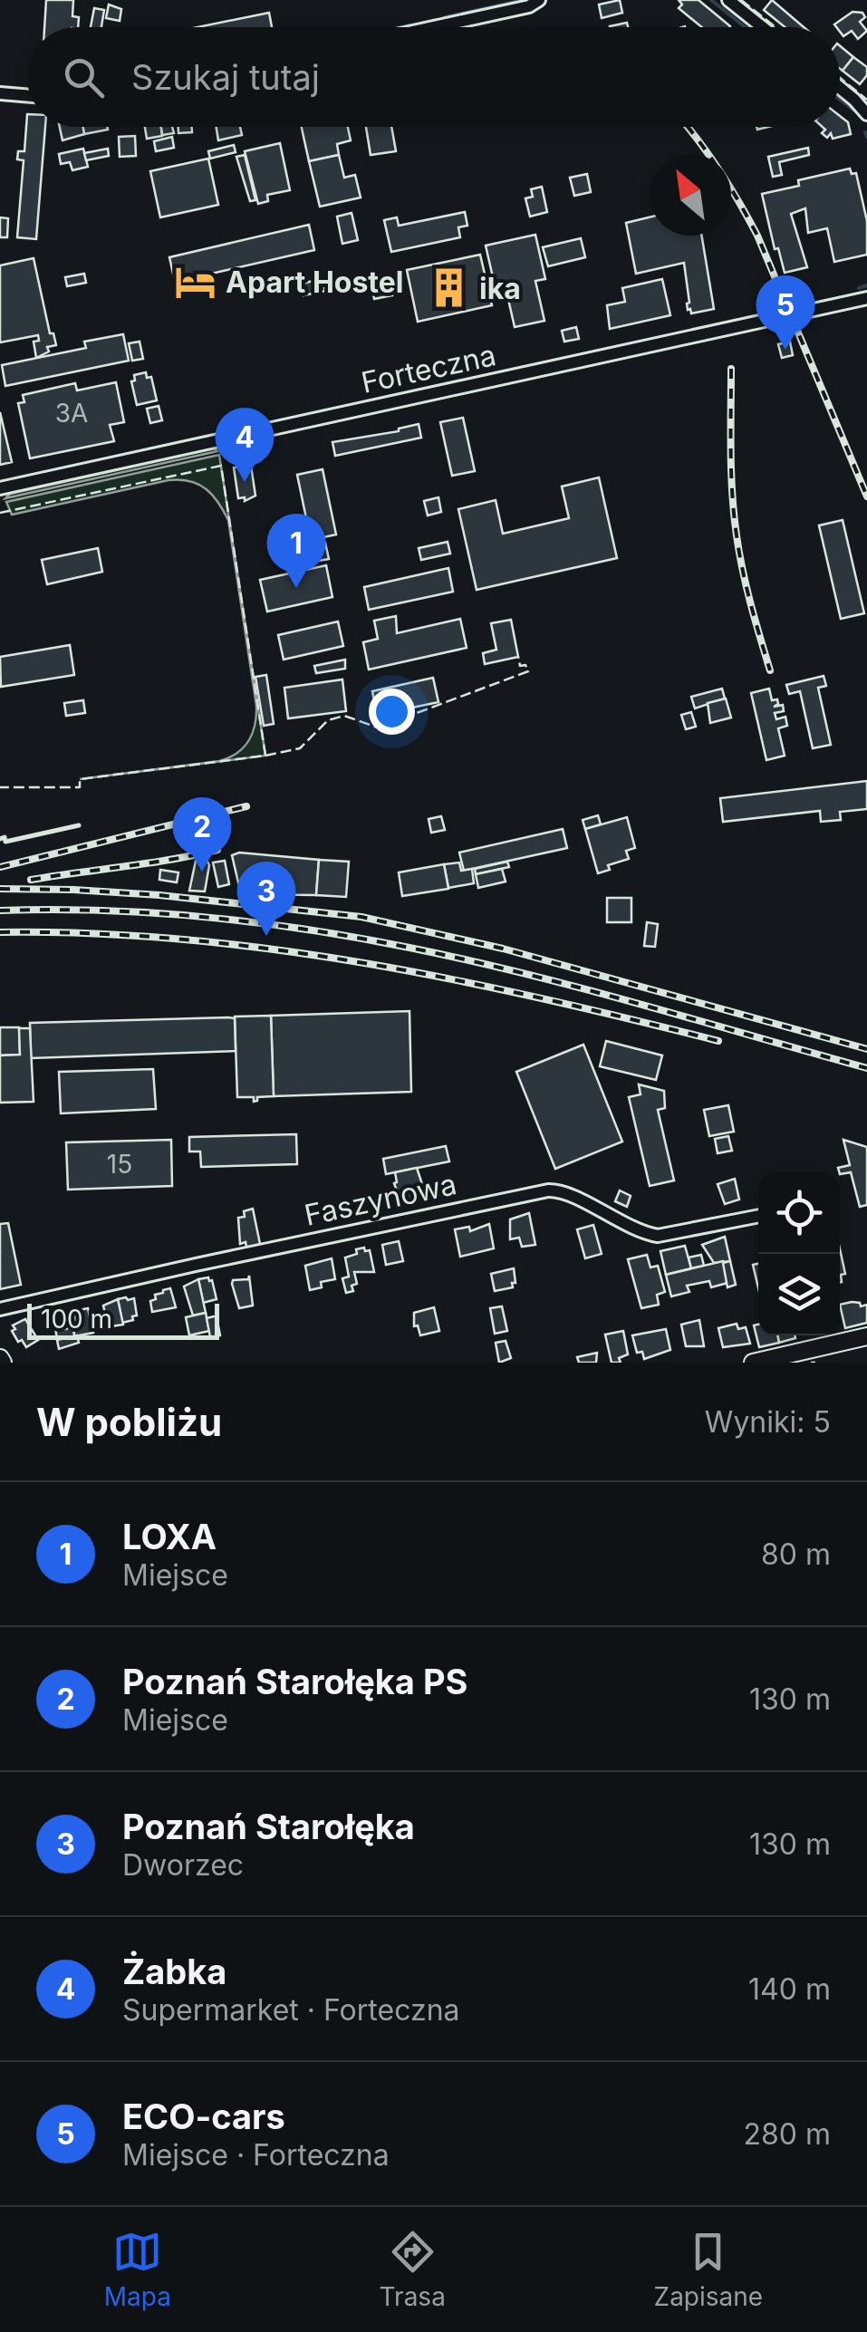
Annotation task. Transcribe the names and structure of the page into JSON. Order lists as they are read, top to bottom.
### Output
{
  "streets": {
    "street": ["Forteczna", "Faszynowa"]
  },
  "places": {
    "hotel": ["Apart Hostel"],
    "building": ["ika"]
  },
  "house_numbers": ["3A", "15"],
  "scale_bar": "100 m",
  "north": "top left",
  "page": {
    "search": "Szukaj tutaj",
    "pins": [
      "5",
      "4",
      "1",
      "2",
      "3"
    ],
    "scale": "100 m",
    "heading": ["W pobliżu", "Wyniki: 5"],
    "list": [
      {
        "mark": "1",
        "name": "LOXA",
        "note": "Miejsce",
        "value": "80 m"
      },
      {
        "mark": "2",
        "name": "Poznań Starołęka PS",
        "note": "Miejsce",
        "value": "130 m"
      },
      {
        "mark": "3",
        "name": "Poznań Starołęka",
        "note": "Dworzec",
        "value": "130 m"
      },
      {
        "mark": "4",
        "name": "Żabka",
        "note": "Supermarket · Forteczna",
        "value": "140 m"
      },
      {
        "mark": "5",
        "name": "ECO-cars",
        "note": "Miejsce · Forteczna",
        "value": "280 m"
      }
    ],
    "nav": ["Mapa", "Trasa", "Zapisane"]
  }
}
